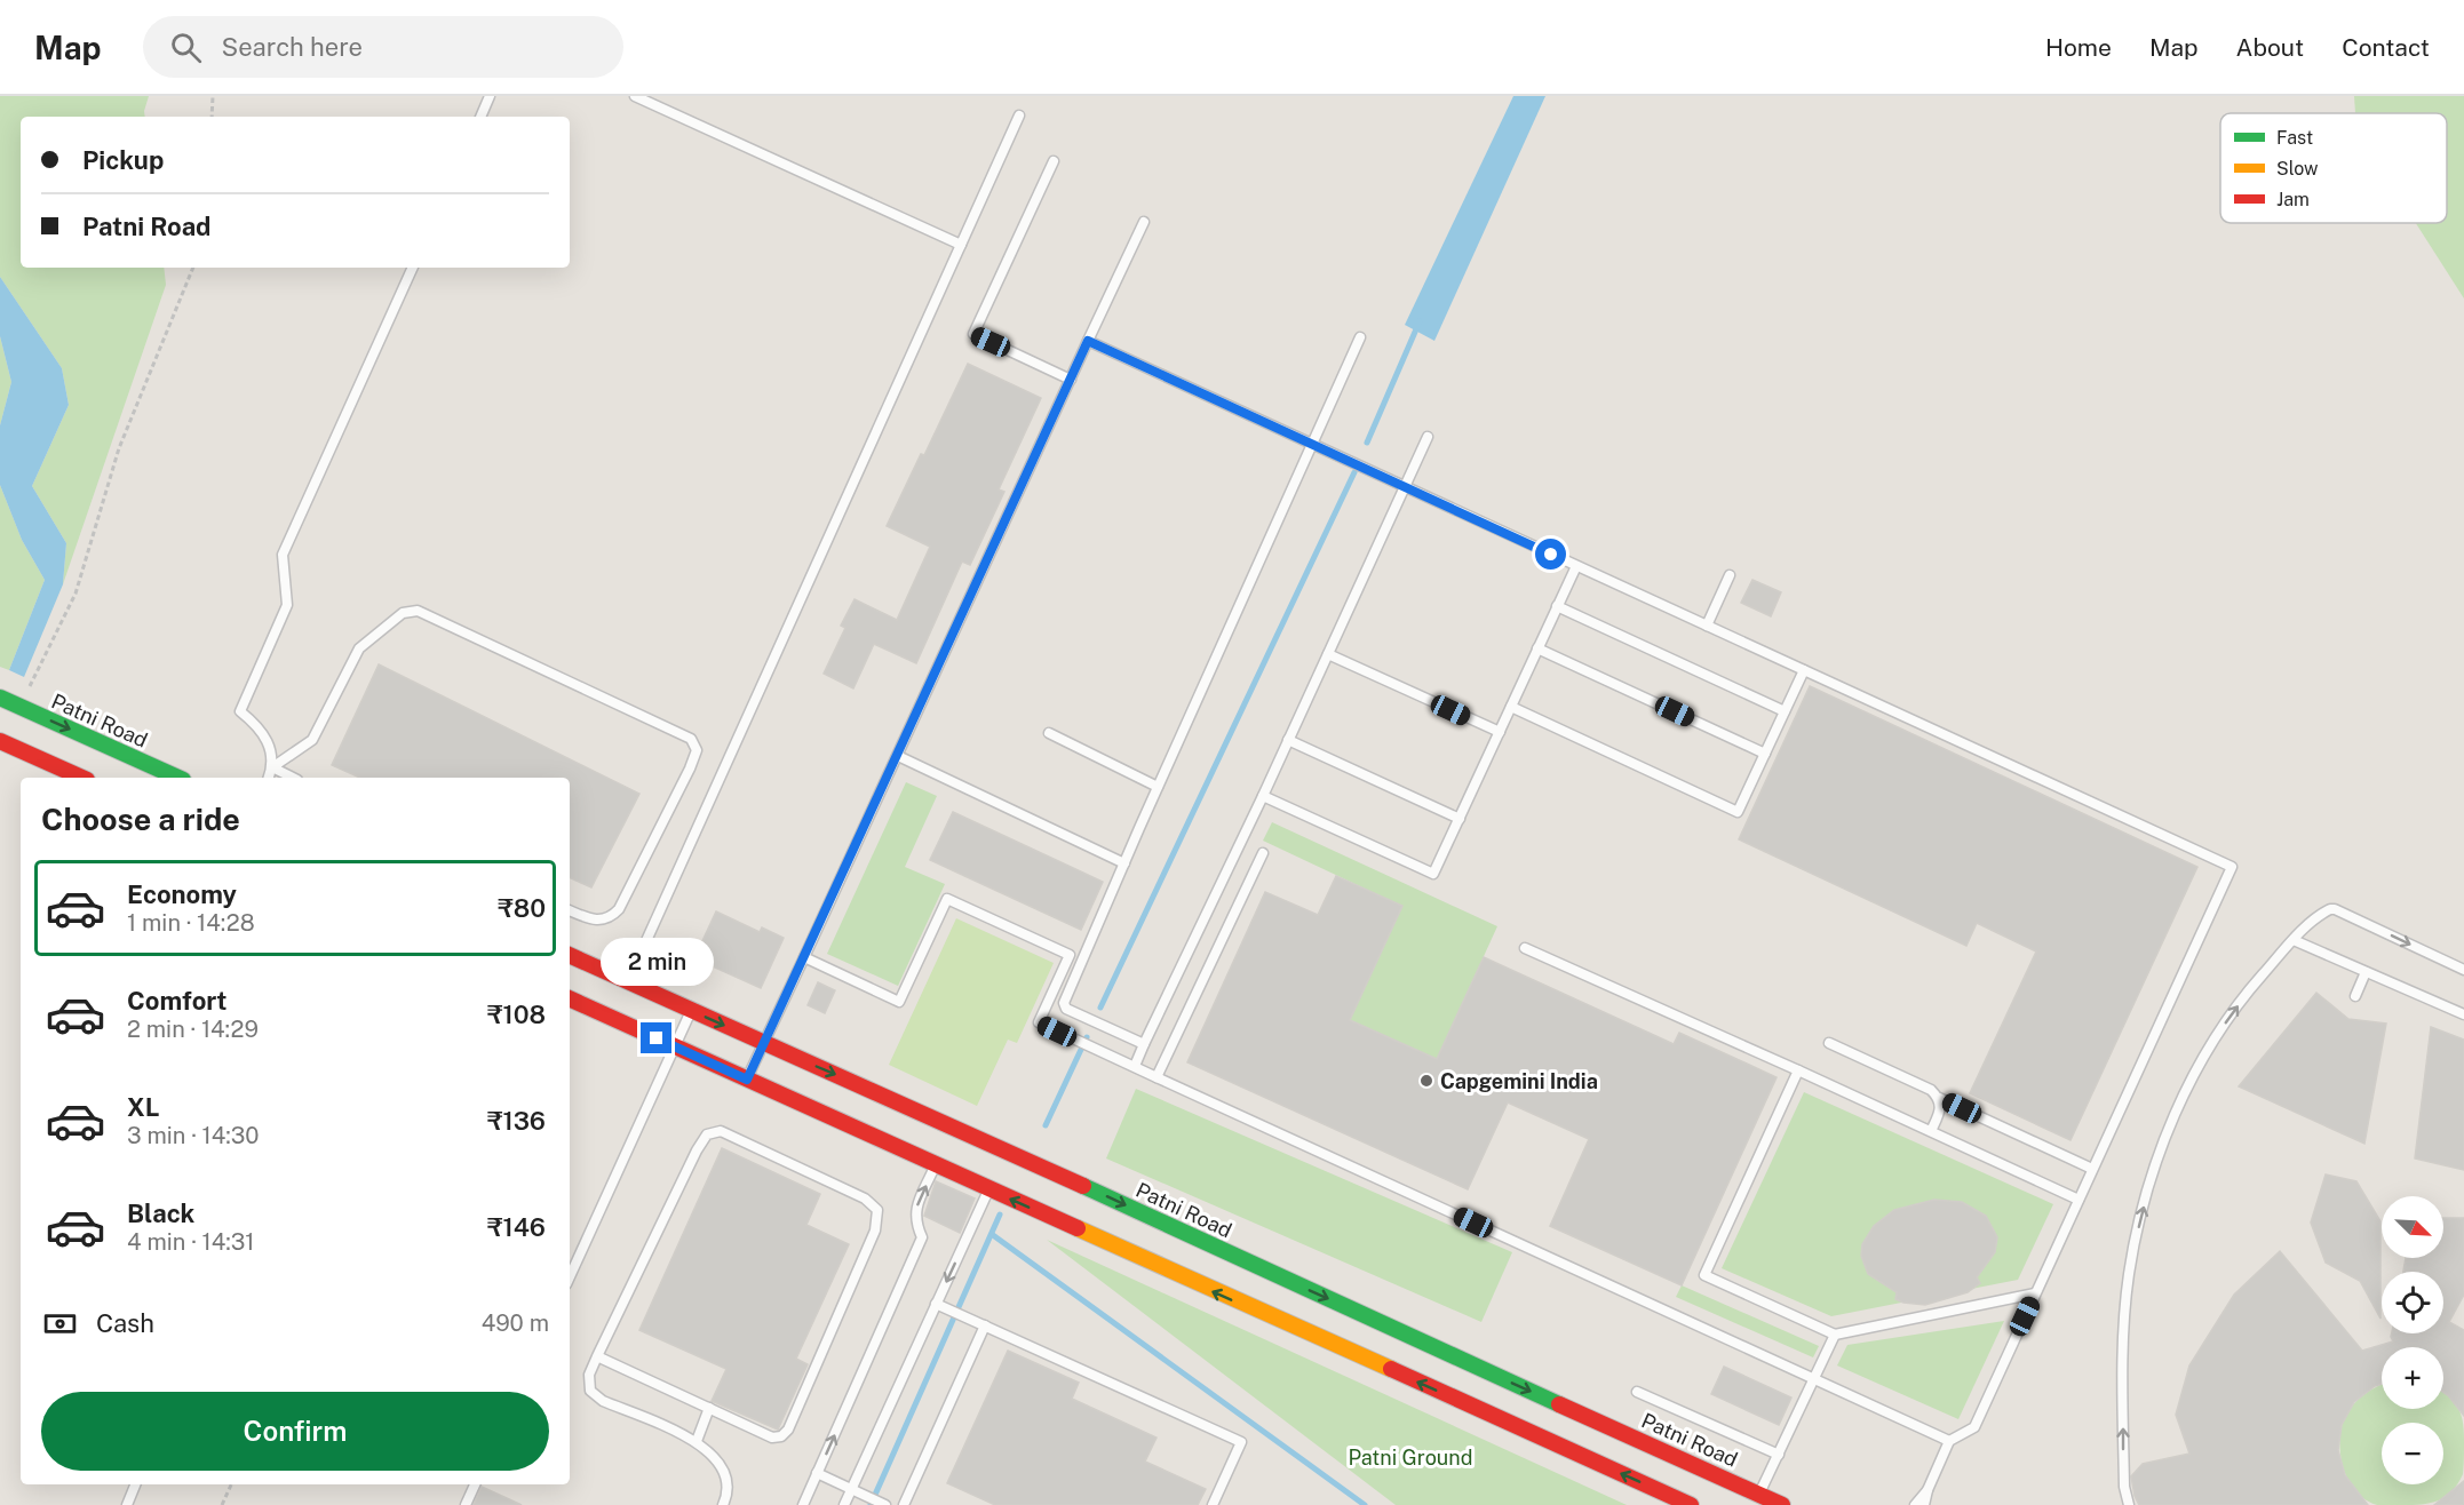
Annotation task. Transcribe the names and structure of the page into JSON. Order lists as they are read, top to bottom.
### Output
{
  "streets": {
    "main road": ["Patni Road"]
  },
  "parks": ["Patni Ground"],
  "places": ["Capgemini India"],
  "legend": ["Fast", "Slow", "Jam"],
  "north": "bottom right",
  "page": {
    "header": "Map",
    "search": "Search here",
    "nav": [
      "Home",
      "Map",
      "About",
      "Contact"
    ],
    "banner": ["Pickup", "Patni Road"],
    "heading": "Choose a ride",
    "list": [
      {
        "name": "Economy",
        "note": "1 min · 14:28",
        "value": "₹80"
      },
      {
        "name": "Comfort",
        "note": "2 min · 14:29",
        "value": "₹108"
      },
      {
        "name": "XL",
        "note": "3 min · 14:30",
        "value": "₹136"
      },
      {
        "name": "Black",
        "note": "4 min · 14:31",
        "value": "₹146"
      }
    ],
    "bubble": "2 min",
    "map_buttons": ["+", "−"],
    "pay": ["Cash", "490 m"],
    "buttons": "Confirm"
  }
}
